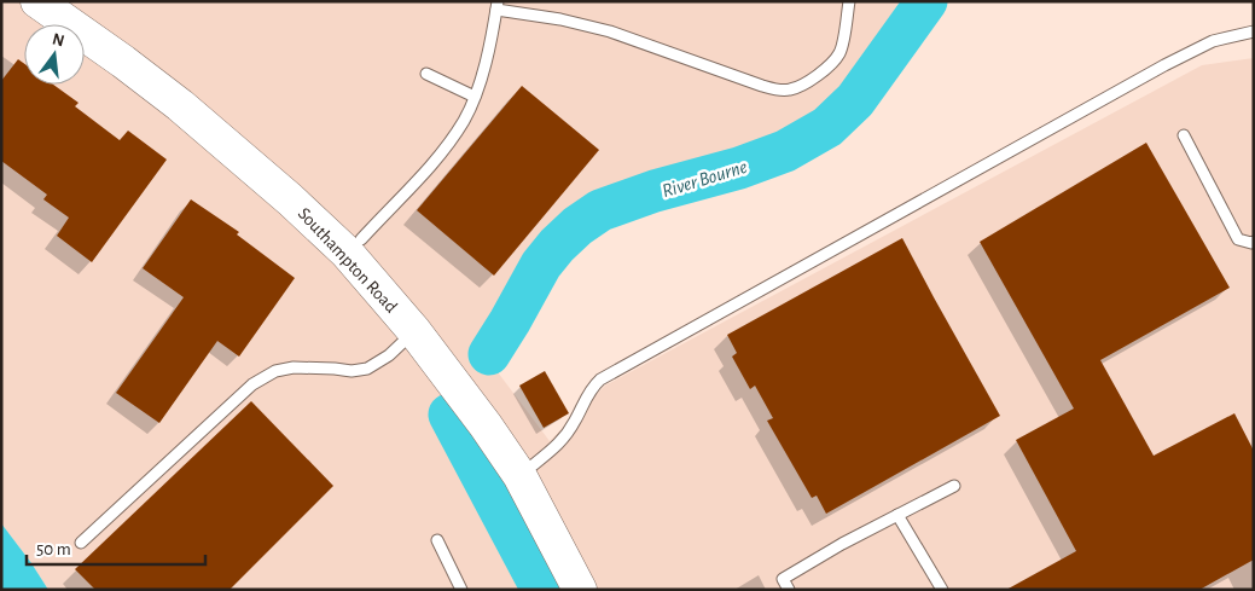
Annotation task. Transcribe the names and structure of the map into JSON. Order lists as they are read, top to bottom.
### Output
{
  "streets": {
    "highway": ["Southampton Road"]
  },
  "water": ["River Bourne"],
  "scale_bar": "50 m",
  "north": "top"
}
